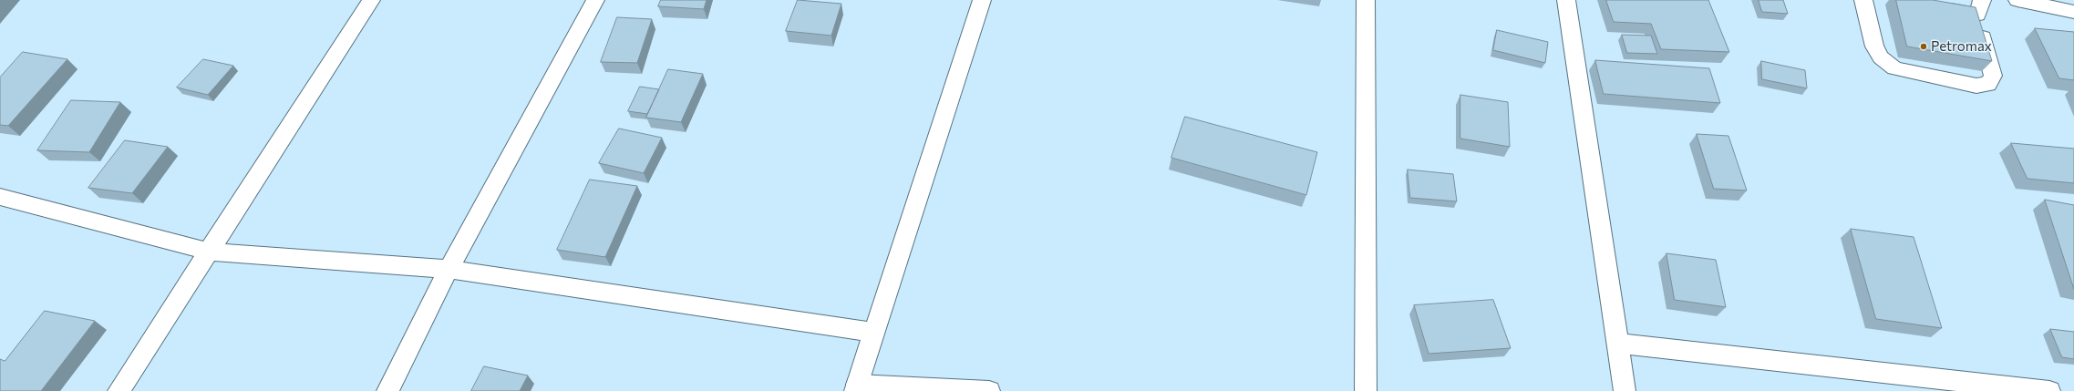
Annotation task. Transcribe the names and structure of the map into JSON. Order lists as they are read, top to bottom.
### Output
{
  "places": ["Petromax"]
}
